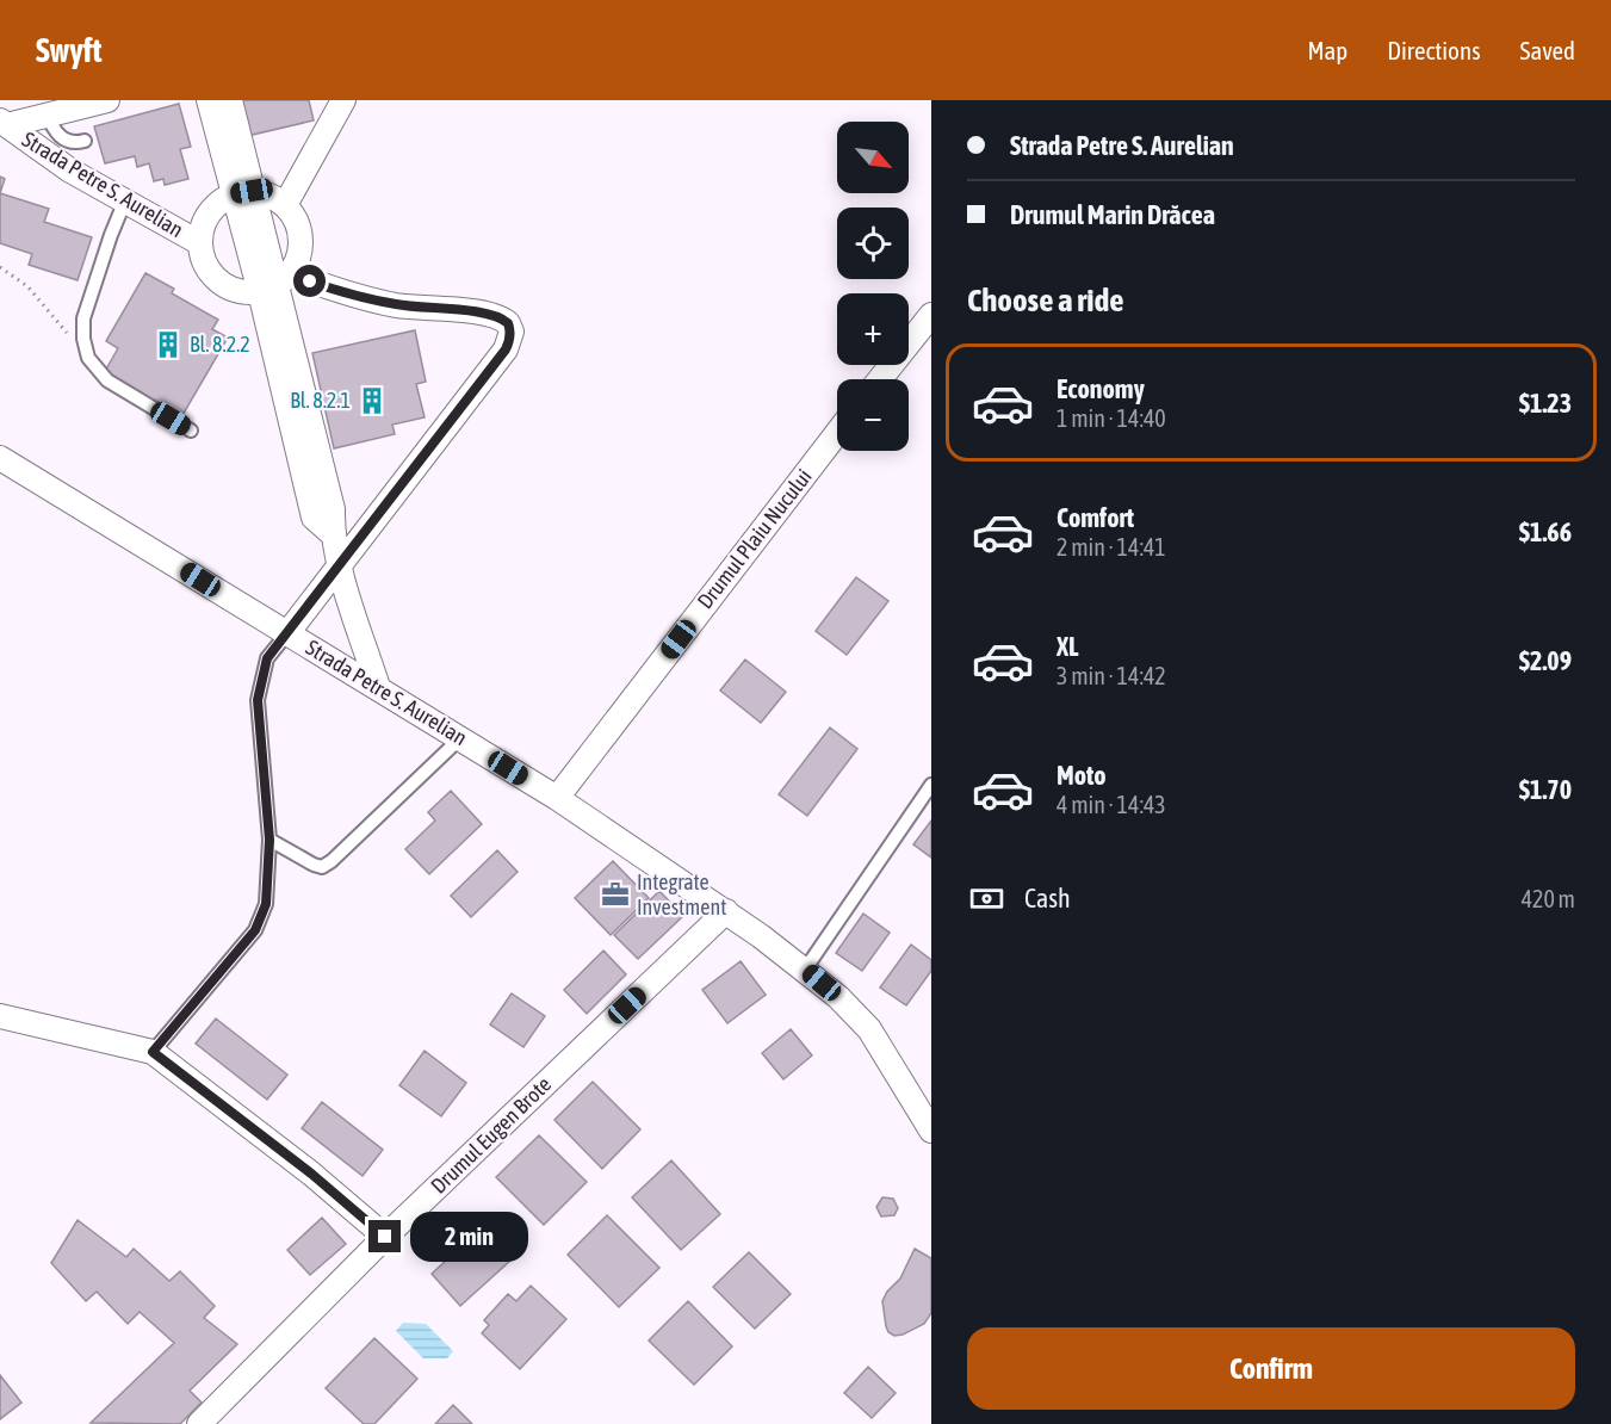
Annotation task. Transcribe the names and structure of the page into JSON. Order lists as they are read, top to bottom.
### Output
{
  "streets": {
    "street": ["Strada Petre S. Aurelian", "Drumul Plaiu Nucului", "Drumul Eugen Brote"]
  },
  "crossings": [
    ["Strada Petre S. Aurelian", "Drumul Plaiu Nucului"],
    ["Strada Petre S. Aurelian", "Drumul Eugen Brote"]
  ],
  "places": {
    "building": ["Bl. 8.2.2", "Bl. 8.2.1"],
    "office": ["Integrate Investment"]
  },
  "north": "bottom right",
  "page": {
    "header": "Swyft",
    "nav": ["Map", "Directions", "Saved"],
    "banner": ["Strada Petre S. Aurelian", "Drumul Marin Drăcea"],
    "map_buttons": ["+", "−"],
    "heading": "Choose a ride",
    "list": [
      {
        "name": "Economy",
        "note": "1 min · 14:40",
        "value": "$1.23"
      },
      {
        "name": "Comfort",
        "note": "2 min · 14:41",
        "value": "$1.66"
      },
      {
        "name": "XL",
        "note": "3 min · 14:42",
        "value": "$2.09"
      },
      {
        "name": "Moto",
        "note": "4 min · 14:43",
        "value": "$1.70"
      }
    ],
    "pay": ["Cash", "420 m"],
    "bubble": "2 min",
    "buttons": "Confirm"
  }
}
